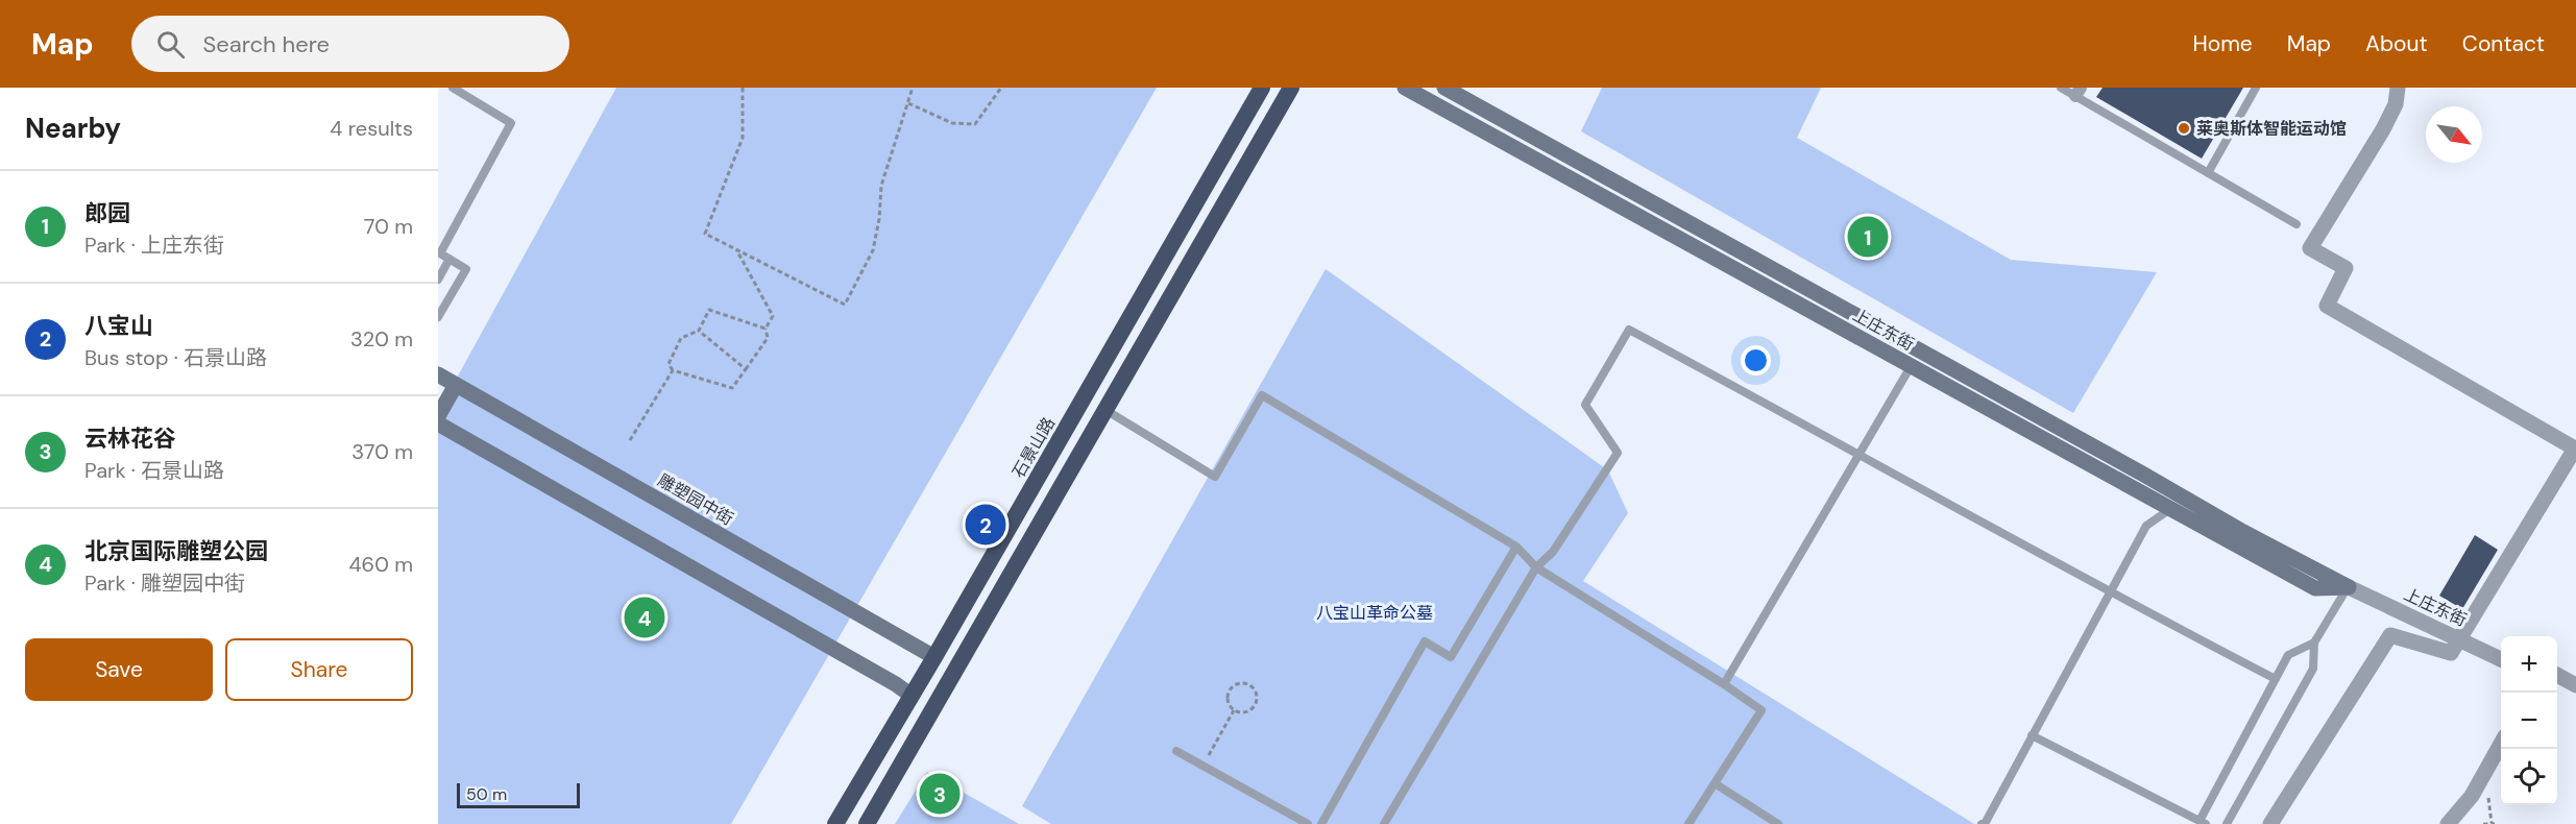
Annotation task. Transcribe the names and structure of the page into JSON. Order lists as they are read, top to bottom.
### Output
{
  "streets": {
    "highway": ["石景山路"],
    "main road": ["上庄东街", "雕塑园中街"]
  },
  "crossings": [
    ["石景山路", "雕塑园中街"]
  ],
  "parks": ["八宝山革命公墓"],
  "places": ["莱奥斯体智能运动馆"],
  "scale_bar": "50 m",
  "north": "bottom right",
  "page": {
    "header": "Map",
    "search": "Search here",
    "nav": [
      "Home",
      "Map",
      "About",
      "Contact"
    ],
    "heading": ["Nearby", "4 results"],
    "list": [
      {
        "mark": "1",
        "name": "郎园",
        "note": "Park · 上庄东街",
        "value": "70 m"
      },
      {
        "mark": "2",
        "name": "八宝山",
        "note": "Bus stop · 石景山路",
        "value": "320 m"
      },
      {
        "mark": "3",
        "name": "云林花谷",
        "note": "Park · 石景山路",
        "value": "370 m"
      },
      {
        "mark": "4",
        "name": "北京国际雕塑公园",
        "note": "Park · 雕塑园中街",
        "value": "460 m"
      }
    ],
    "pins": [
      "1",
      "2",
      "4",
      "3"
    ],
    "buttons": ["Save", "Share"],
    "map_buttons": ["+", "−"],
    "scale": "50 m"
  }
}
